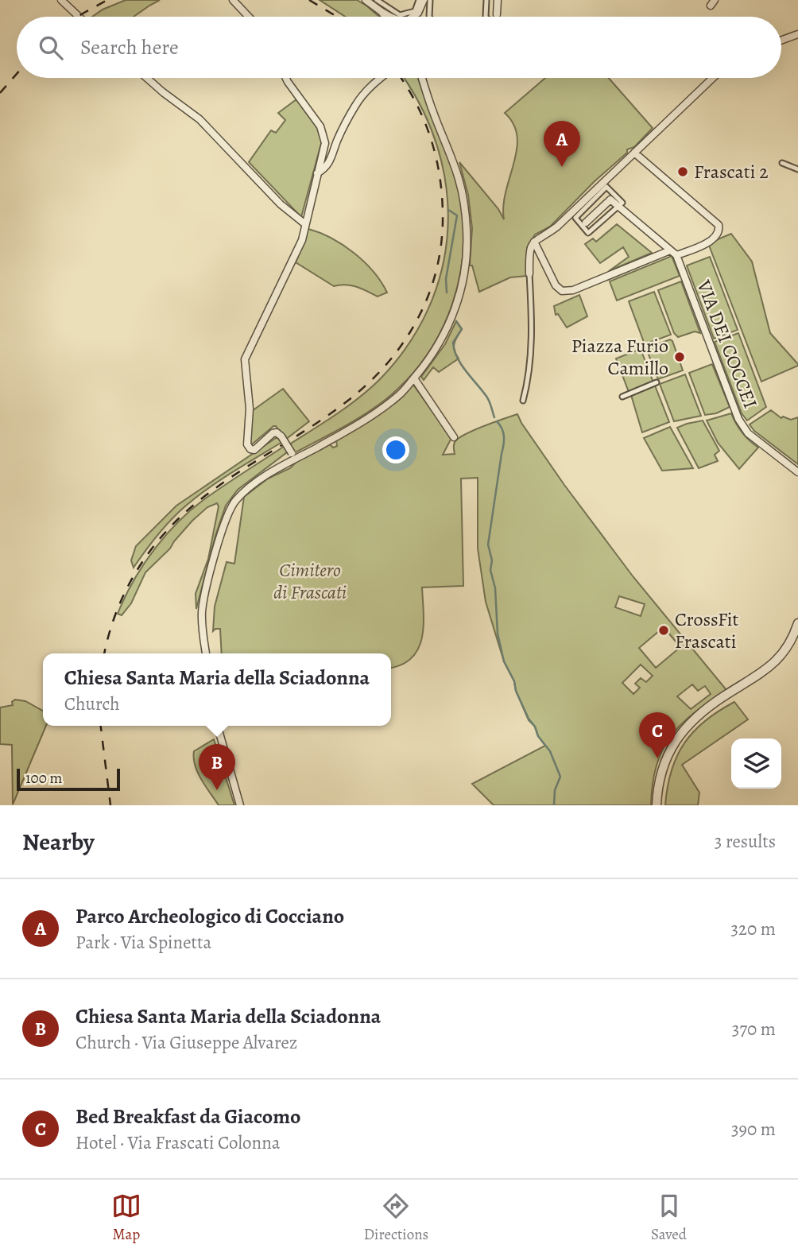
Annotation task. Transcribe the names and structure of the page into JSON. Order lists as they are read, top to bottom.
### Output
{
  "streets": {
    "street": ["VIA DEI COCCEI"]
  },
  "parks": ["Cimitero di Frascati"],
  "places": ["Frascati 2", "Piazza Furio Camillo", "CrossFit Frascati"],
  "scale_bar": "100 m",
  "page": {
    "search": "Search here",
    "pins": ["A", "C", "B"],
    "popup": ["Chiesa Santa Maria della Sciadonna", "Church"],
    "scale": "100 m",
    "heading": ["Nearby", "3 results"],
    "list": [
      {
        "mark": "A",
        "name": "Parco Archeologico di Cocciano",
        "note": "Park · Via Spinetta",
        "value": "320 m"
      },
      {
        "mark": "B",
        "name": "Chiesa Santa Maria della Sciadonna",
        "note": "Church · Via Giuseppe Alvarez",
        "value": "370 m"
      },
      {
        "mark": "C",
        "name": "Bed Breakfast da Giacomo",
        "note": "Hotel · Via Frascati Colonna",
        "value": "390 m"
      }
    ],
    "nav": ["Map", "Directions", "Saved"]
  }
}
